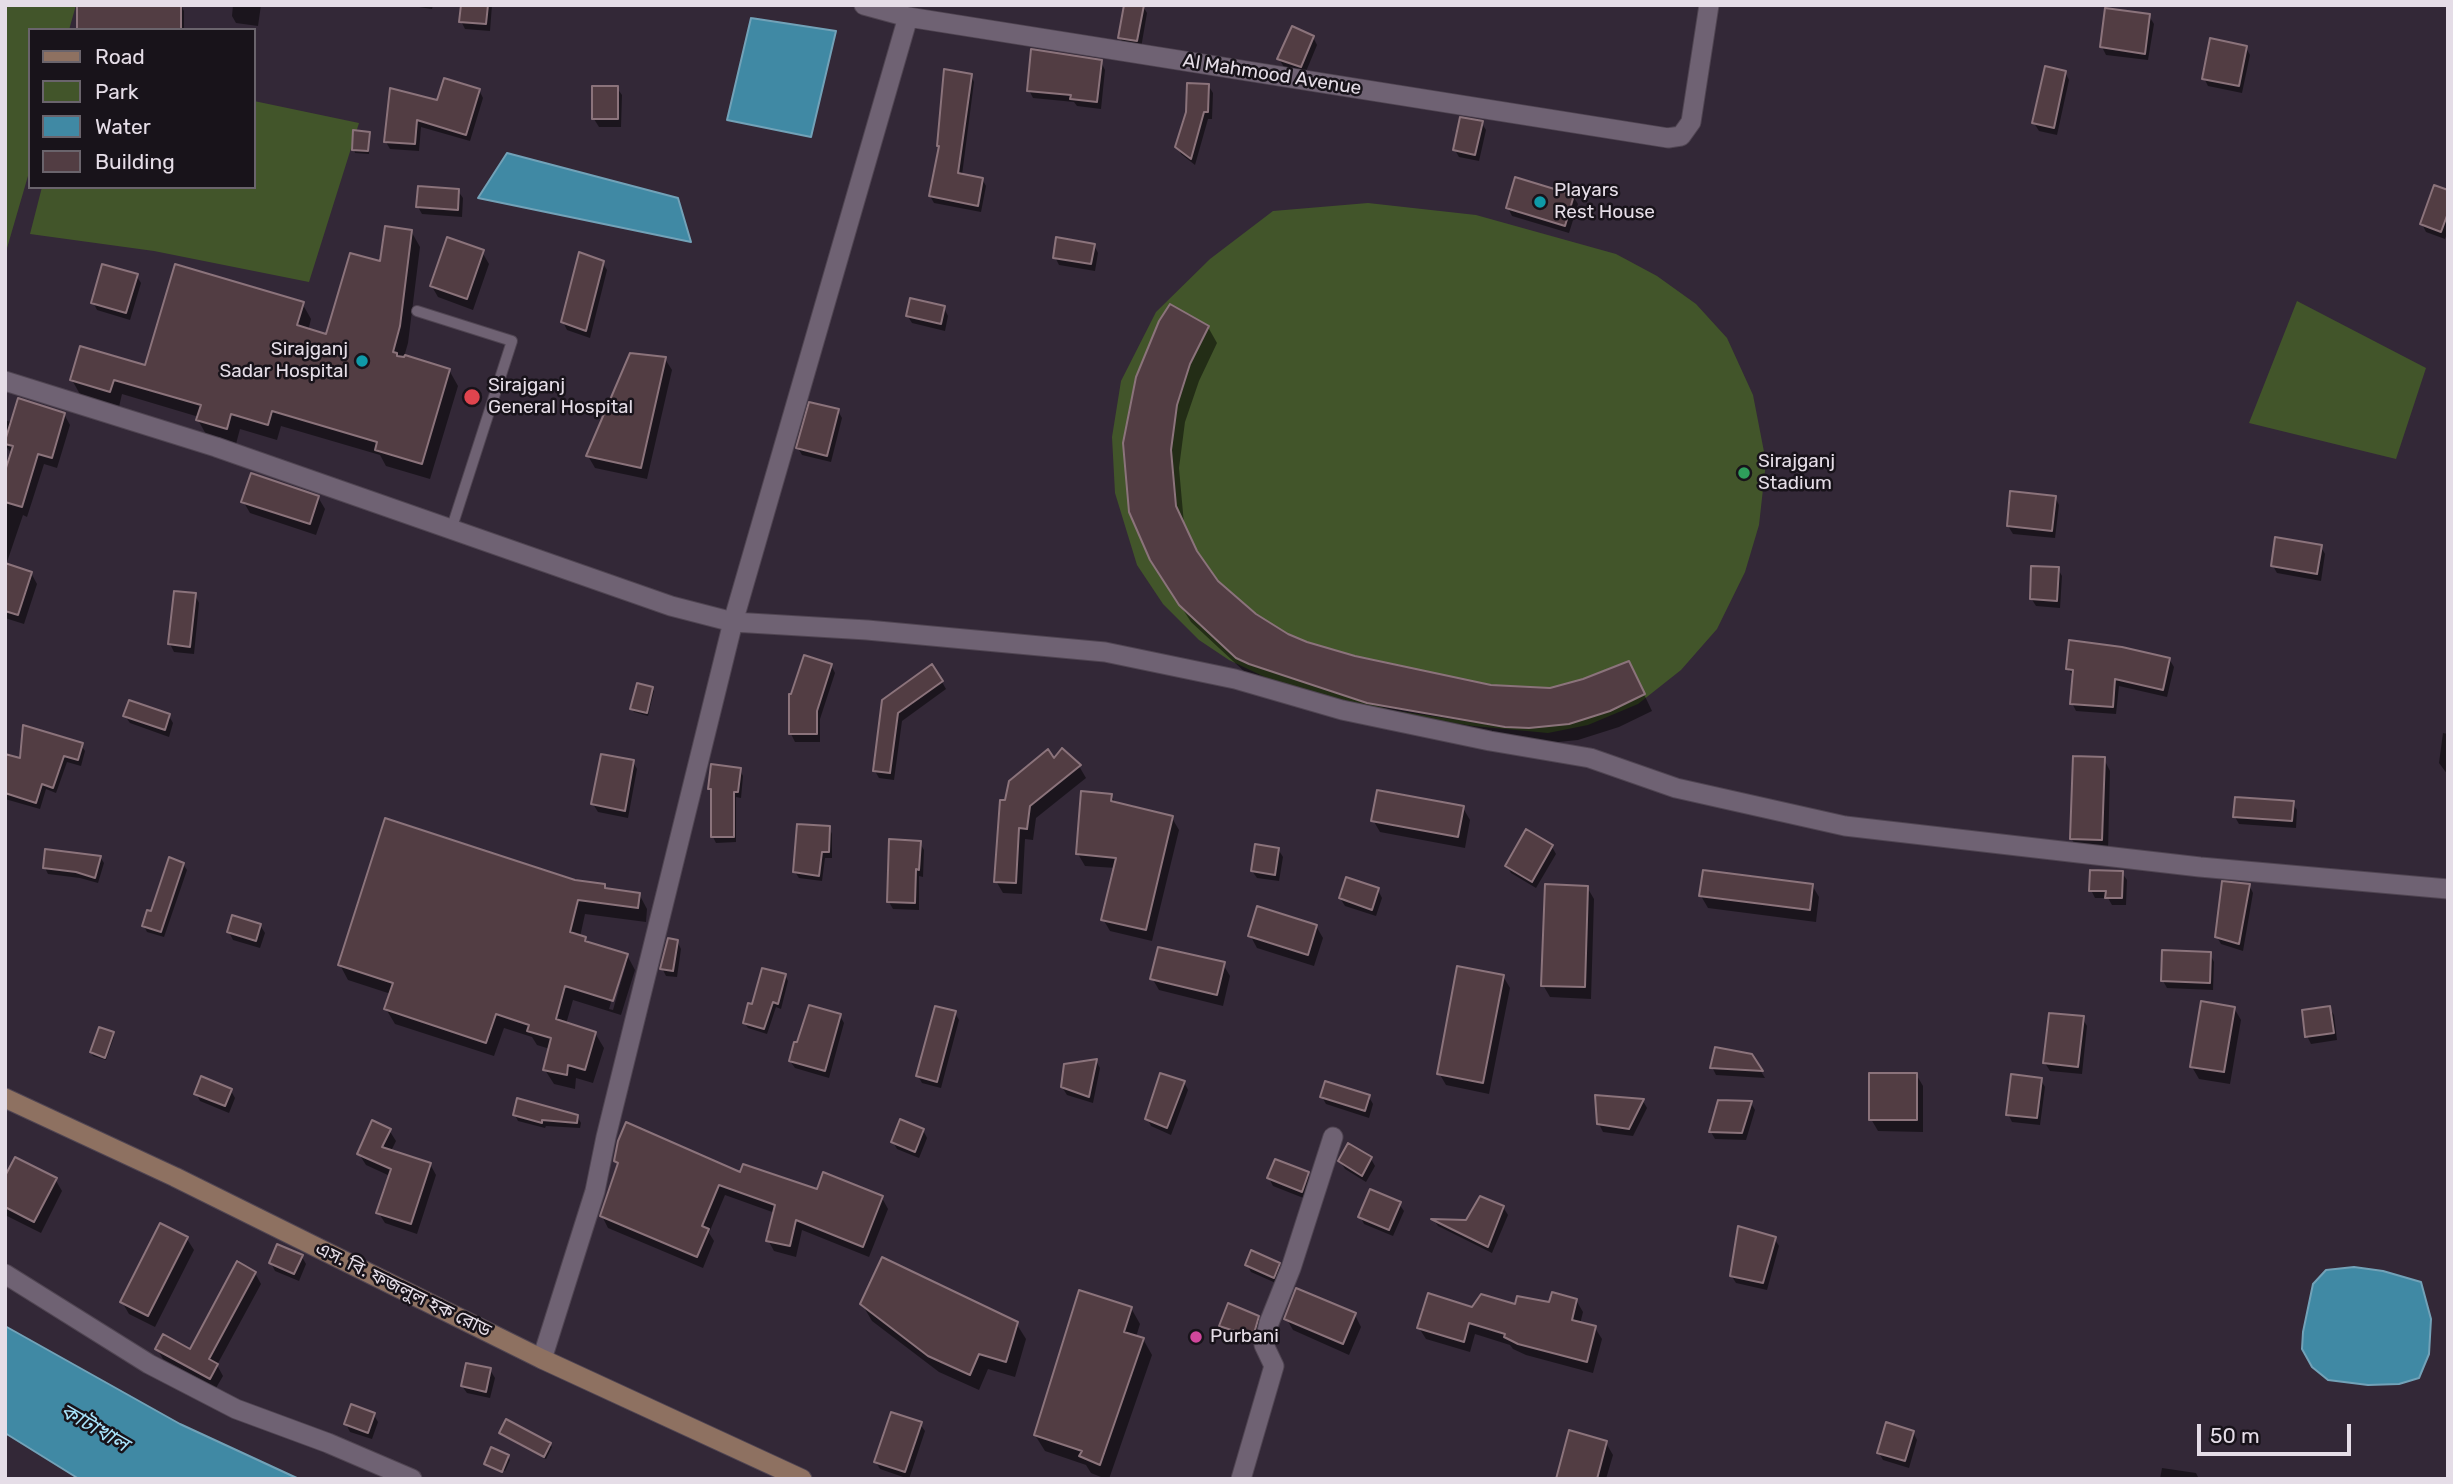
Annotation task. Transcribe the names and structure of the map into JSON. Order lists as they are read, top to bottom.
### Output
{
  "streets": {
    "main road": ["এস. বি. ফজলুল হক রোড"],
    "street": ["Al Mahmood Avenue"]
  },
  "water": ["কাটাখাল"],
  "places": [
    "Playars Rest House",
    "Sirajganj Sadar Hospital",
    "Sirajganj General Hospital",
    "Sirajganj Stadium",
    "Purbani"
  ],
  "legend": [
    "Road",
    "Park",
    "Water",
    "Building"
  ],
  "scale_bar": "50 m"
}
